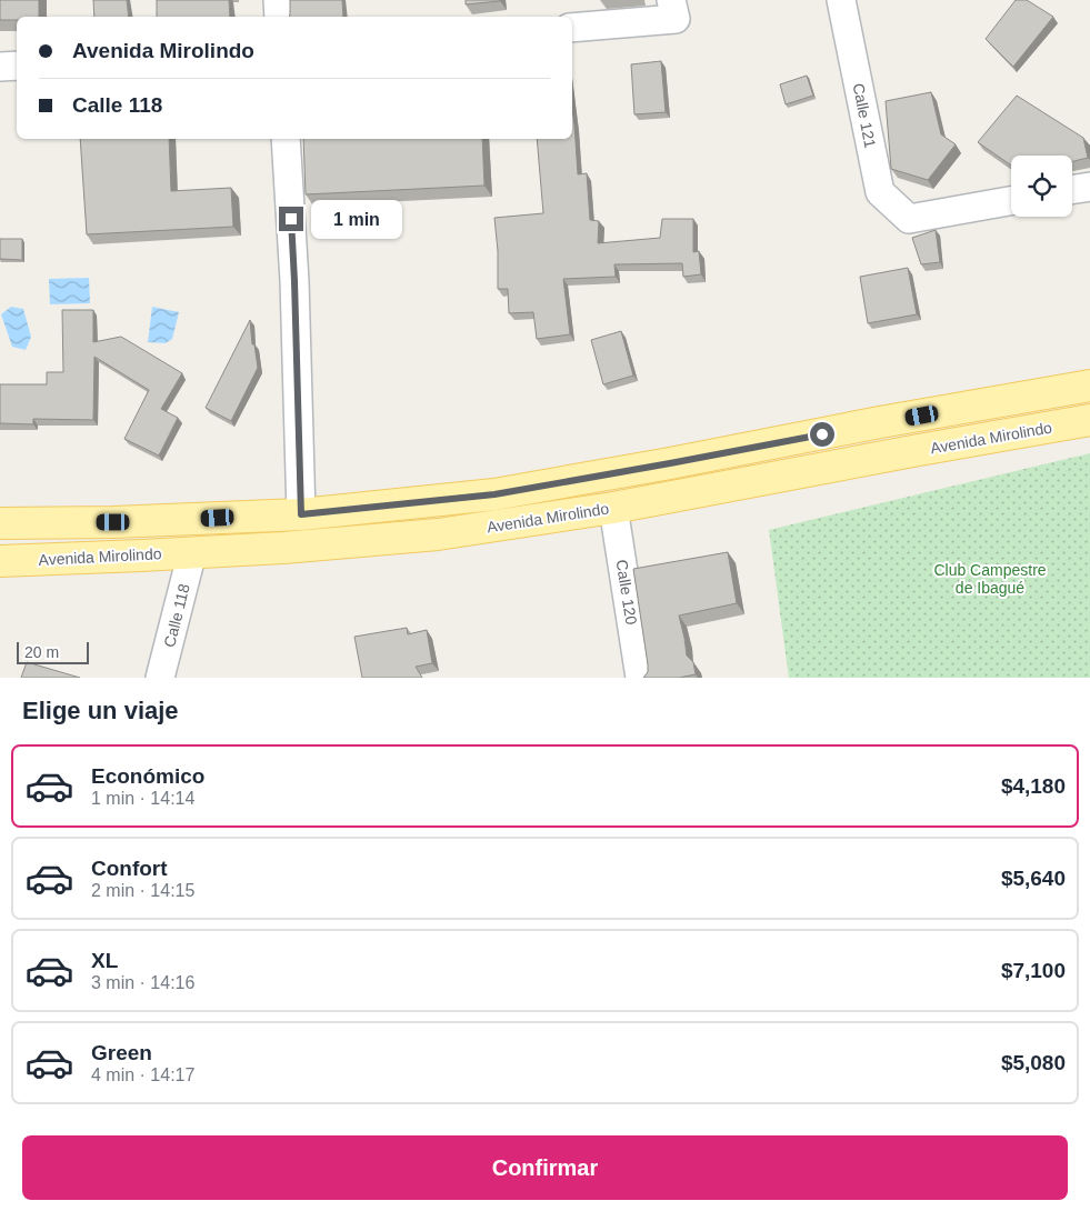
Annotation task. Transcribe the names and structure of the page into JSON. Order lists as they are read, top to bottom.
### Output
{
  "streets": {
    "main road": ["Avenida Mirolindo"],
    "street": ["Calle 121", "Calle 120", "Calle 118"]
  },
  "crossings": [
    ["Avenida Mirolindo", "Calle 120"],
    ["Avenida Mirolindo", "Calle 118"]
  ],
  "parks": ["Club Campestre de Ibagué"],
  "scale_bar": "20 m",
  "page": {
    "banner": ["Avenida Mirolindo", "Calle 118"],
    "bubble": "1 min",
    "scale": "20 m",
    "heading": "Elige un viaje",
    "list": [
      {
        "name": "Económico",
        "note": "1 min · 14:14",
        "value": "$4,180"
      },
      {
        "name": "Confort",
        "note": "2 min · 14:15",
        "value": "$5,640"
      },
      {
        "name": "XL",
        "note": "3 min · 14:16",
        "value": "$7,100"
      },
      {
        "name": "Green",
        "note": "4 min · 14:17",
        "value": "$5,080"
      }
    ],
    "buttons": "Confirmar"
  }
}
